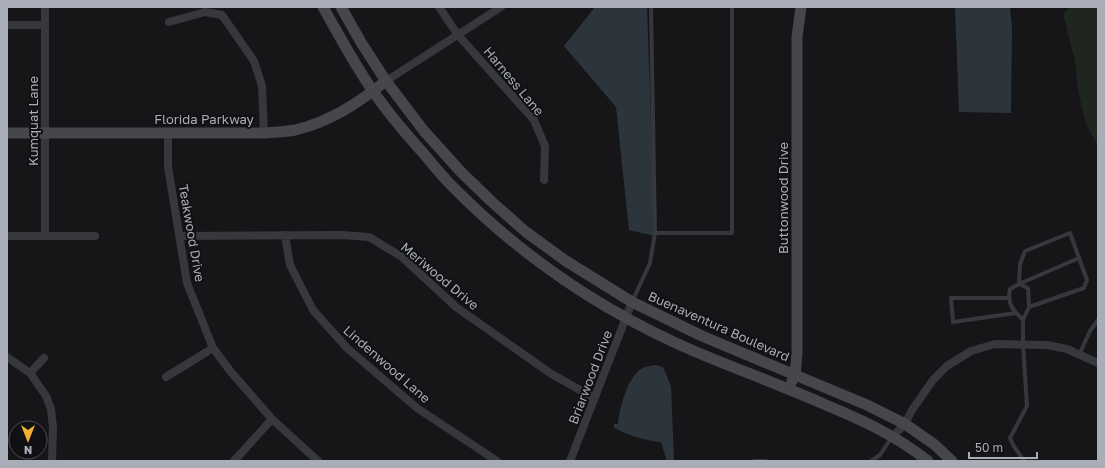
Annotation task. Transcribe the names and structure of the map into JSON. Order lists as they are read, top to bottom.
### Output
{
  "streets": {
    "main road": ["Florida Parkway", "Buttonwood Drive", "Buenaventura Boulevard"],
    "street": [
      "Harness Lane",
      "Kumquat Lane",
      "Teakwood Drive",
      "Meriwood Drive",
      "Lindenwood Lane",
      "Briarwood Drive"
    ]
  },
  "crossings": [
    ["Florida Parkway", "Kumquat Lane"],
    ["Florida Parkway", "Teakwood Drive"],
    ["Florida Parkway", "Buenaventura Boulevard"],
    ["Buttonwood Drive", "Buenaventura Boulevard"],
    ["Teakwood Drive", "Meriwood Drive"],
    ["Meriwood Drive", "Lindenwood Lane"],
    ["Meriwood Drive", "Briarwood Drive"],
    ["Buenaventura Boulevard", "Briarwood Drive"]
  ],
  "scale_bar": "50 m",
  "north": "bottom"
}
